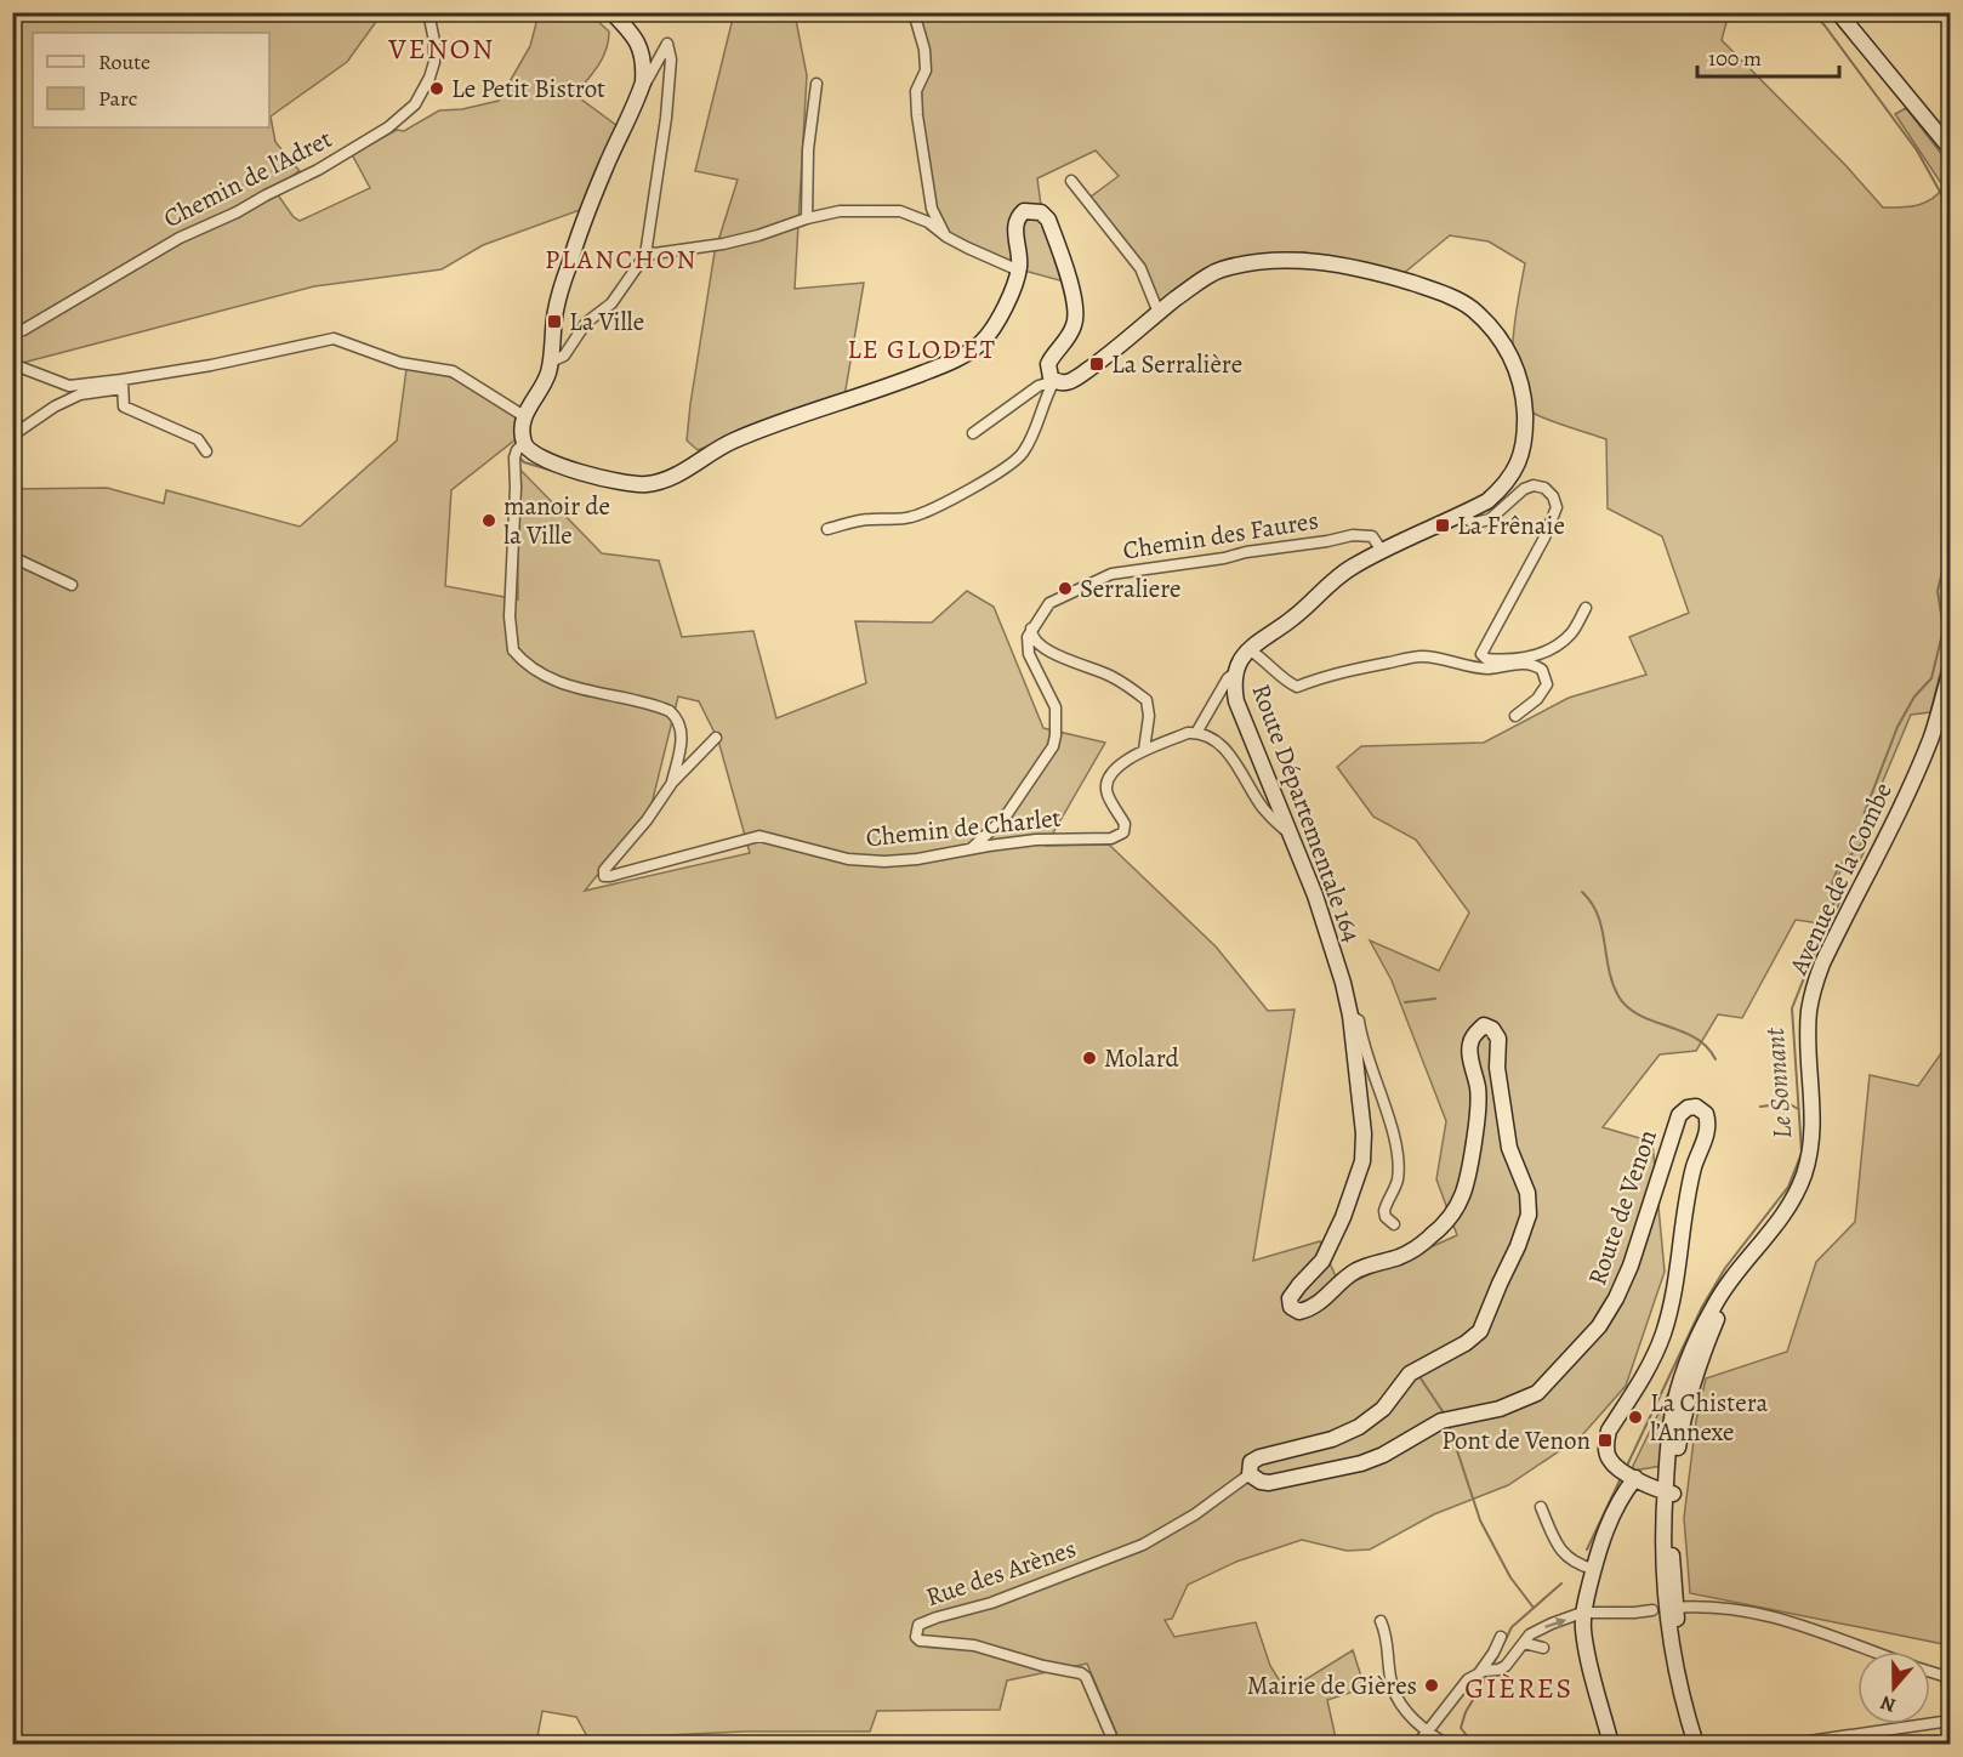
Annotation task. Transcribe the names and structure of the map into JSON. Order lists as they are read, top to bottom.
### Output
{
  "streets": {
    "street": [
      "Chemin de l'Adret",
      "Chemin des Faures",
      "Route Départementale 164",
      "Chemin de Charlet",
      "Avenue de la Combe",
      "Route de Venon",
      "Rue des Arènes"
    ]
  },
  "crossings": [
    ["Chemin des Faures", "Route Départementale 164"],
    ["Route Départementale 164", "Route de Venon"],
    ["Route Départementale 164", "Rue des Arènes"],
    ["Route de Venon", "Rue des Arènes"]
  ],
  "districts": [
    "VENON",
    "PLANCHON",
    "LE GLODET",
    "GIÈRES"
  ],
  "water": ["Le Sonnant"],
  "places": {
    "other": [
      "Le Petit Bistrot",
      "manoir de la Ville",
      "Serraliere",
      "Molard",
      "La Chistera l’Annexe",
      "Mairie de Gières"
    ],
    "transit": [
      "La Ville",
      "La Serralière",
      "La Frênaie",
      "Pont de Venon"
    ]
  },
  "legend": ["Route", "Parc"],
  "scale_bar": "100 m",
  "north": "bottom"
}
